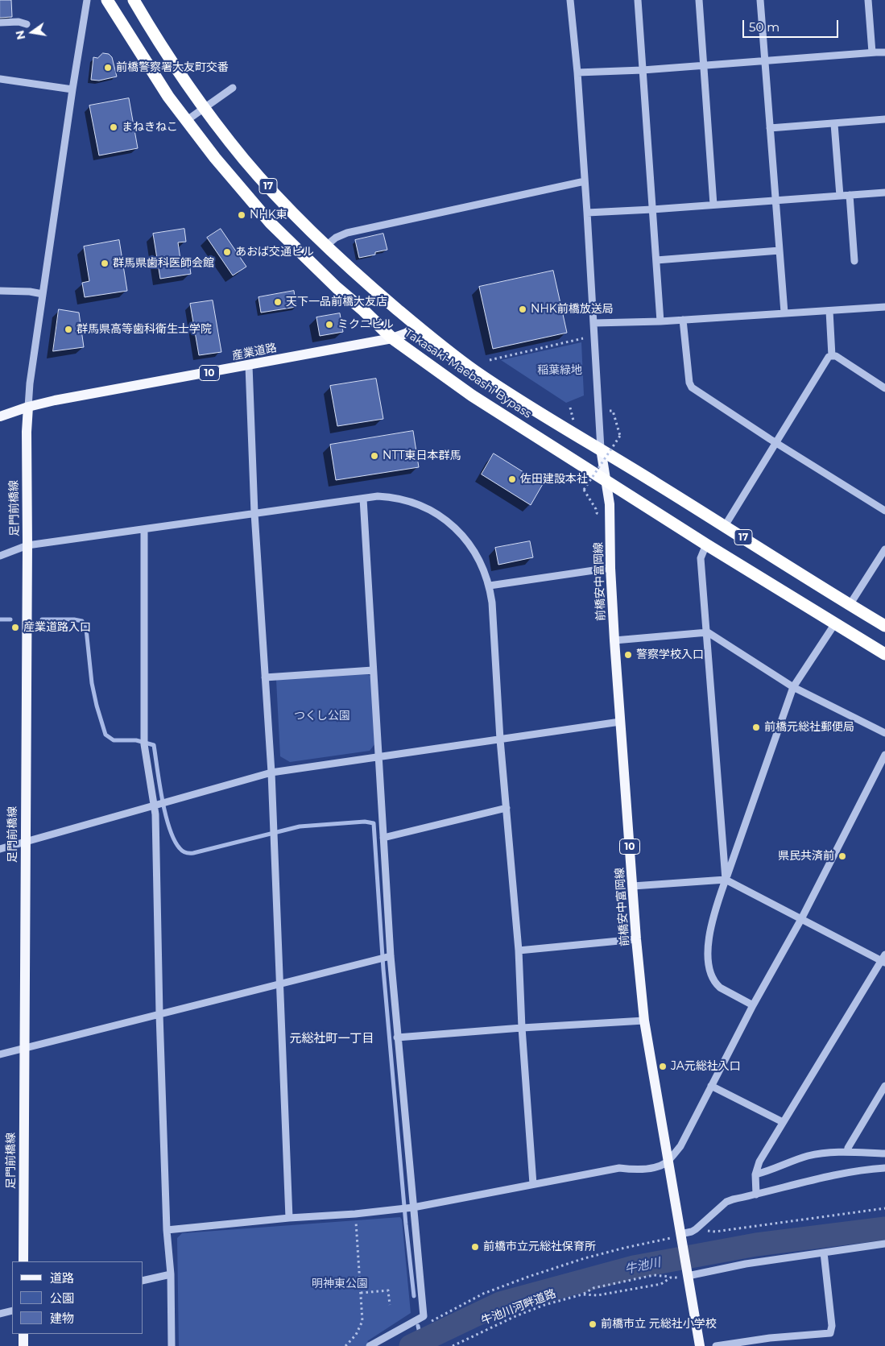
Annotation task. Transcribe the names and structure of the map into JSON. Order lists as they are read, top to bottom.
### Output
{
  "streets": {
    "highway": ["17", "Takasaki-Maebashi Bypass"],
    "main road": [
      "産業道路",
      "10",
      "足門前橋線",
      "前橋安中富岡線"
    ],
    "path": ["牛池川河畔道路"]
  },
  "crossings": [
    ["産業道路", "Takasaki-Maebashi Bypass"],
    ["産業道路", "足門前橋線"],
    ["10", "前橋安中富岡線"],
    ["10", "牛池川河畔道路"],
    ["Takasaki-Maebashi Bypass", "前橋安中富岡線"]
  ],
  "districts": ["元総社町一丁目"],
  "water": ["牛池川"],
  "parks": ["稲葉緑地", "つくし公園", "明神東公園"],
  "places": [
    "前橋警察署大友町交番",
    "まねきねこ",
    "NHK東",
    "あおば交通ビル",
    "群馬県歯科医師会館",
    "天下一品前橋大友店",
    "NHK前橋放送局",
    "ミクニビル",
    "群馬県高等歯科衛生士学院",
    "NTT東日本群馬",
    "佐田建設本社",
    "産業道路入口",
    "警察学校入口",
    "前橋元総社郵便局",
    "県民共済前",
    "JA元総社入口",
    "前橋市立元総社保育所",
    "前橋市立 元総社小学校"
  ],
  "legend": ["道路", "公園", "建物"],
  "scale_bar": "50 m",
  "north": "left"
}
